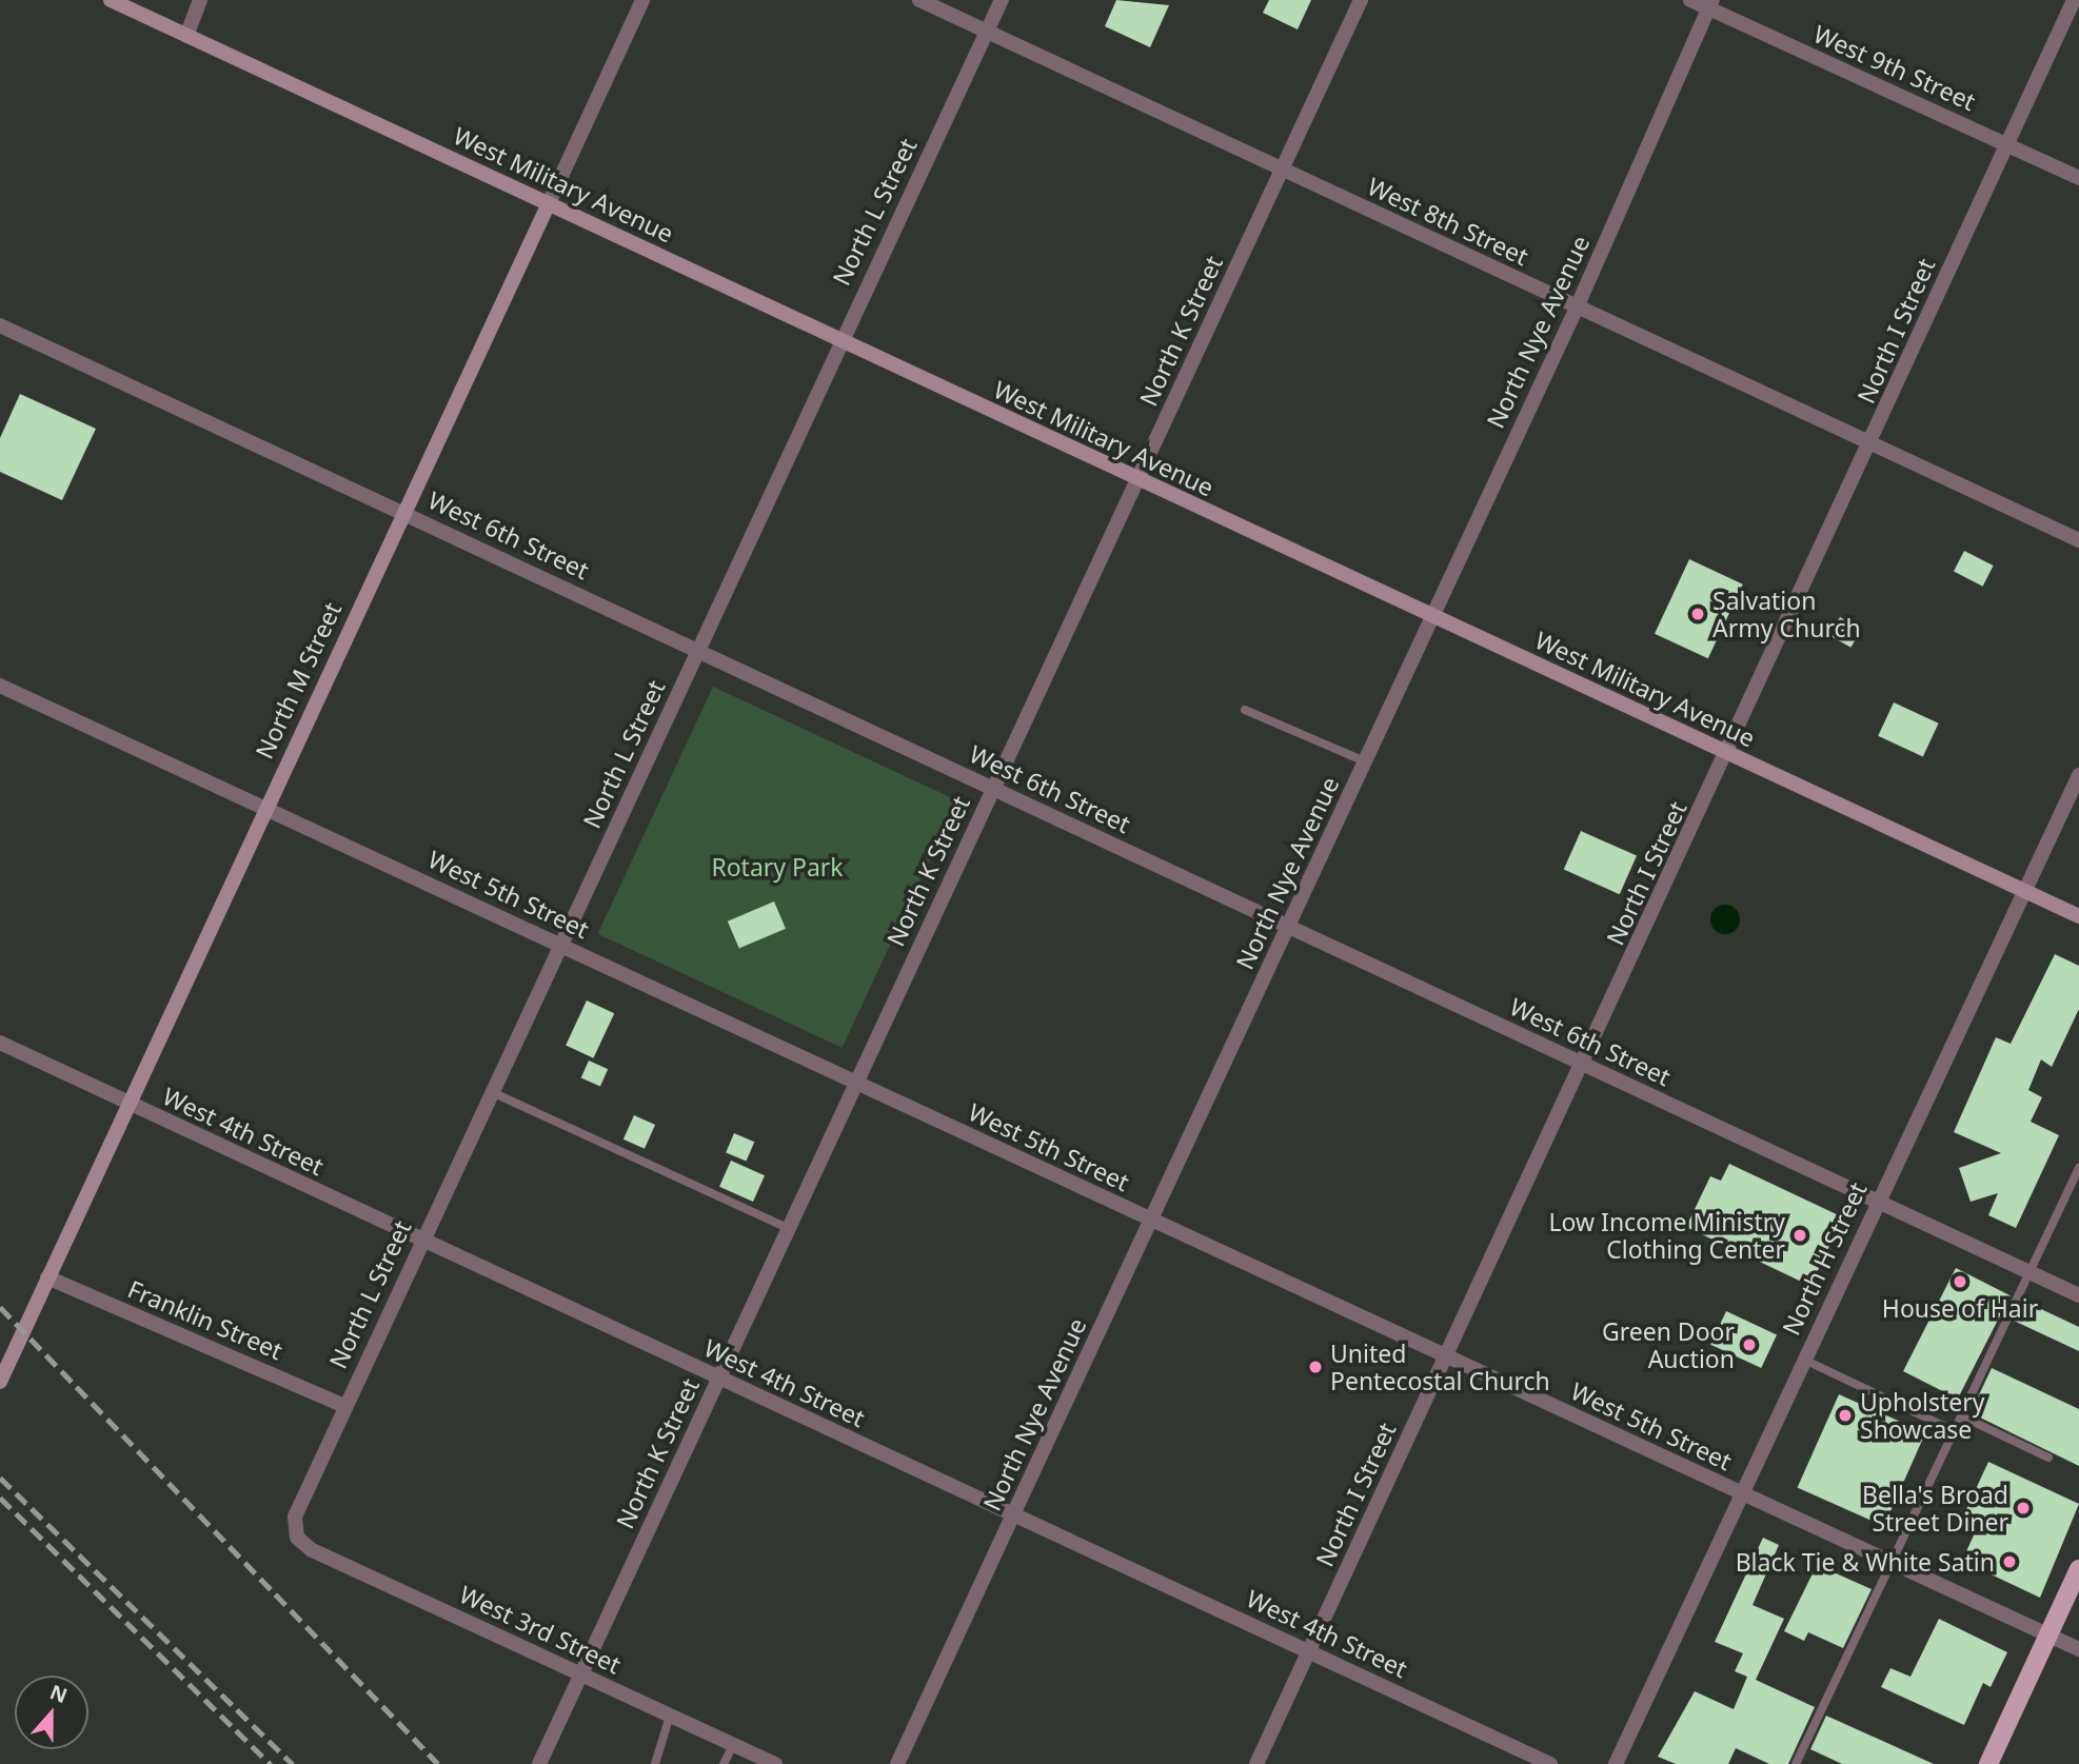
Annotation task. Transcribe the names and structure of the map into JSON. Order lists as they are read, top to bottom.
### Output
{
  "streets": {
    "main road": ["West Military Avenue", "North M Street"],
    "street": [
      "West 9th Street",
      "North L Street",
      "West 8th Street",
      "North K Street",
      "North I Street",
      "North Nye Avenue",
      "West 6th Street",
      "West 5th Street",
      "West 4th Street",
      "North H Street",
      "Franklin Street",
      "West 3rd Street"
    ]
  },
  "crossings": [
    ["West 9th Street", "North I Street"],
    ["West 9th Street", "North Nye Avenue"],
    ["West Military Avenue", "North L Street"],
    ["West Military Avenue", "North K Street"],
    ["West Military Avenue", "North I Street"],
    ["West Military Avenue", "North Nye Avenue"],
    ["West Military Avenue", "North M Street"],
    ["West Military Avenue", "North H Street"],
    ["North L Street", "West 8th Street"],
    ["North L Street", "West 6th Street"],
    ["North L Street", "West 5th Street"],
    ["North L Street", "West 4th Street"],
    ["North L Street", "Franklin Street"],
    ["North L Street", "West 3rd Street"],
    ["West 8th Street", "North K Street"],
    ["West 8th Street", "North I Street"],
    ["West 8th Street", "North Nye Avenue"],
    ["North K Street", "West 6th Street"],
    ["North K Street", "West 5th Street"],
    ["North K Street", "West 4th Street"],
    ["North K Street", "West 3rd Street"],
    ["North I Street", "West 6th Street"],
    ["North I Street", "West 5th Street"],
    ["North I Street", "West 4th Street"],
    ["North Nye Avenue", "West 6th Street"],
    ["North Nye Avenue", "West 5th Street"],
    ["North Nye Avenue", "West 4th Street"],
    ["West 6th Street", "North M Street"],
    ["West 6th Street", "North H Street"],
    ["North M Street", "West 5th Street"],
    ["North M Street", "West 4th Street"],
    ["North M Street", "Franklin Street"],
    ["West 5th Street", "North H Street"]
  ],
  "parks": ["Rotary Park"],
  "places": [
    "Salvation Army Church",
    "Low Income Ministry Clothing Center",
    "House of Hair",
    "Green Door Auction",
    "United Pentecostal Church",
    "Upholstery Showcase",
    "Bella's Broad Street Diner",
    "Black Tie & White Satin"
  ],
  "north": "top"
}
